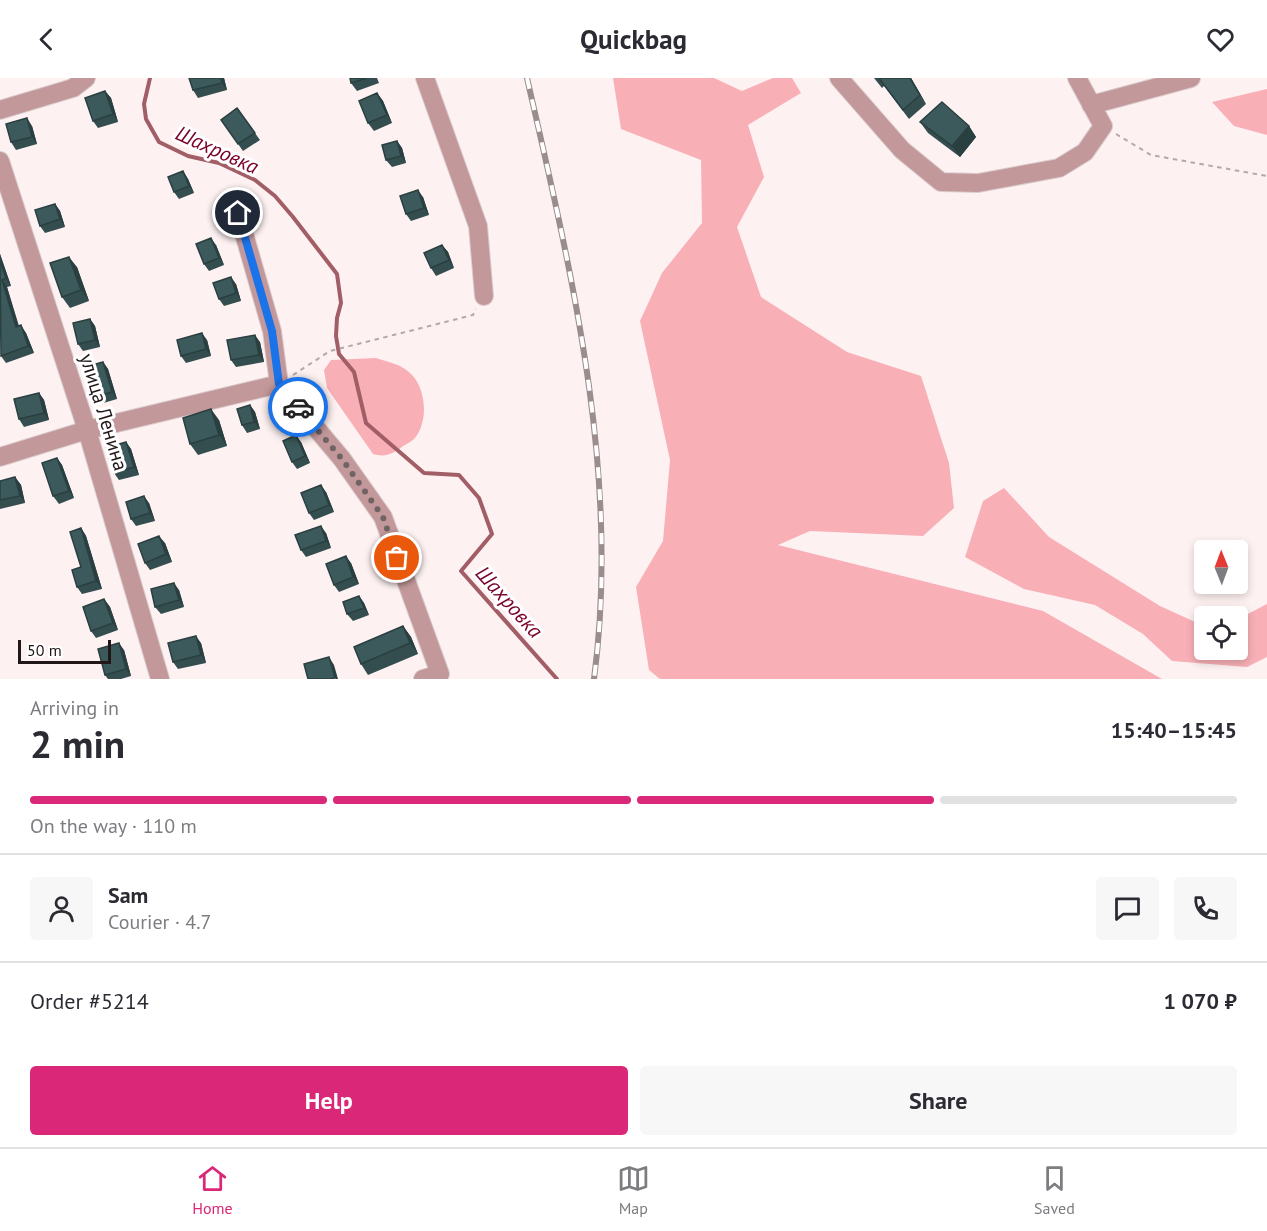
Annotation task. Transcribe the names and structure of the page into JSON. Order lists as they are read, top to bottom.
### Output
{
  "streets": {
    "street": ["улица Ленина"]
  },
  "water": ["Шахровка"],
  "scale_bar": "50 m",
  "north": "top",
  "page": {
    "header": "Quickbag",
    "scale": "50 m",
    "heading": ["2 min", "Arriving in", "15:40–15:45"],
    "panel": [
      "Sam",
      "Courier · 4.7",
      "Order #5214",
      "1 070 ₽"
    ],
    "bar": "On the way · 110 m",
    "buttons": ["Help", "Share"],
    "tabs": ["Home", "Map", "Saved"]
  }
}
